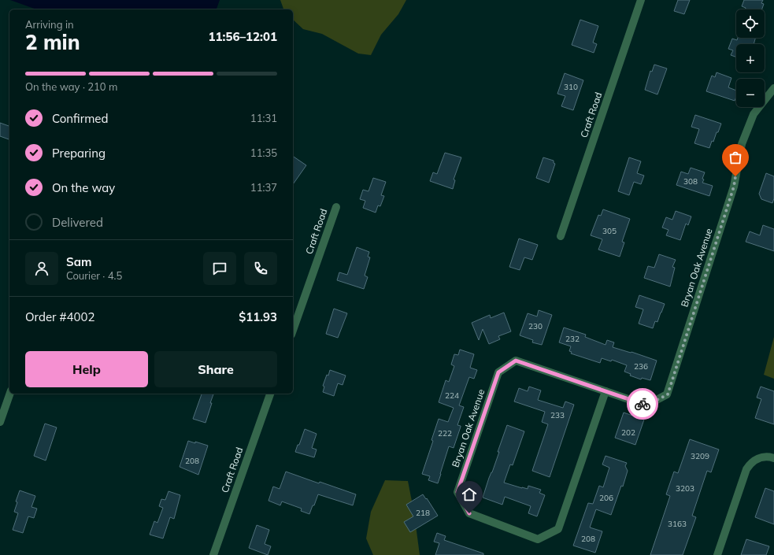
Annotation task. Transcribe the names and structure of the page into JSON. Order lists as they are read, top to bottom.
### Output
{
  "streets": {
    "street": ["Craft Road", "Bryan Oak Avenue"]
  },
  "house_numbers": [
    "310",
    "308",
    "305",
    "230",
    "232",
    "236",
    "224",
    "233",
    "202",
    "222",
    "3209",
    "208",
    "3203",
    "206",
    "218",
    "3163",
    "208"
  ],
  "page": {
    "map_buttons": ["+", "−"],
    "heading": ["2 min", "Arriving in", "11:56–12:01"],
    "panel": [
      "Sam",
      "Courier · 4.5",
      "Order #4002",
      "$11.93"
    ],
    "bar": "On the way · 210 m",
    "list": [
      ["Confirmed", "11:31"],
      ["Preparing", "11:35"],
      ["On the way", "11:37"],
      "Delivered"
    ],
    "buttons": ["Help", "Share"]
  }
}
